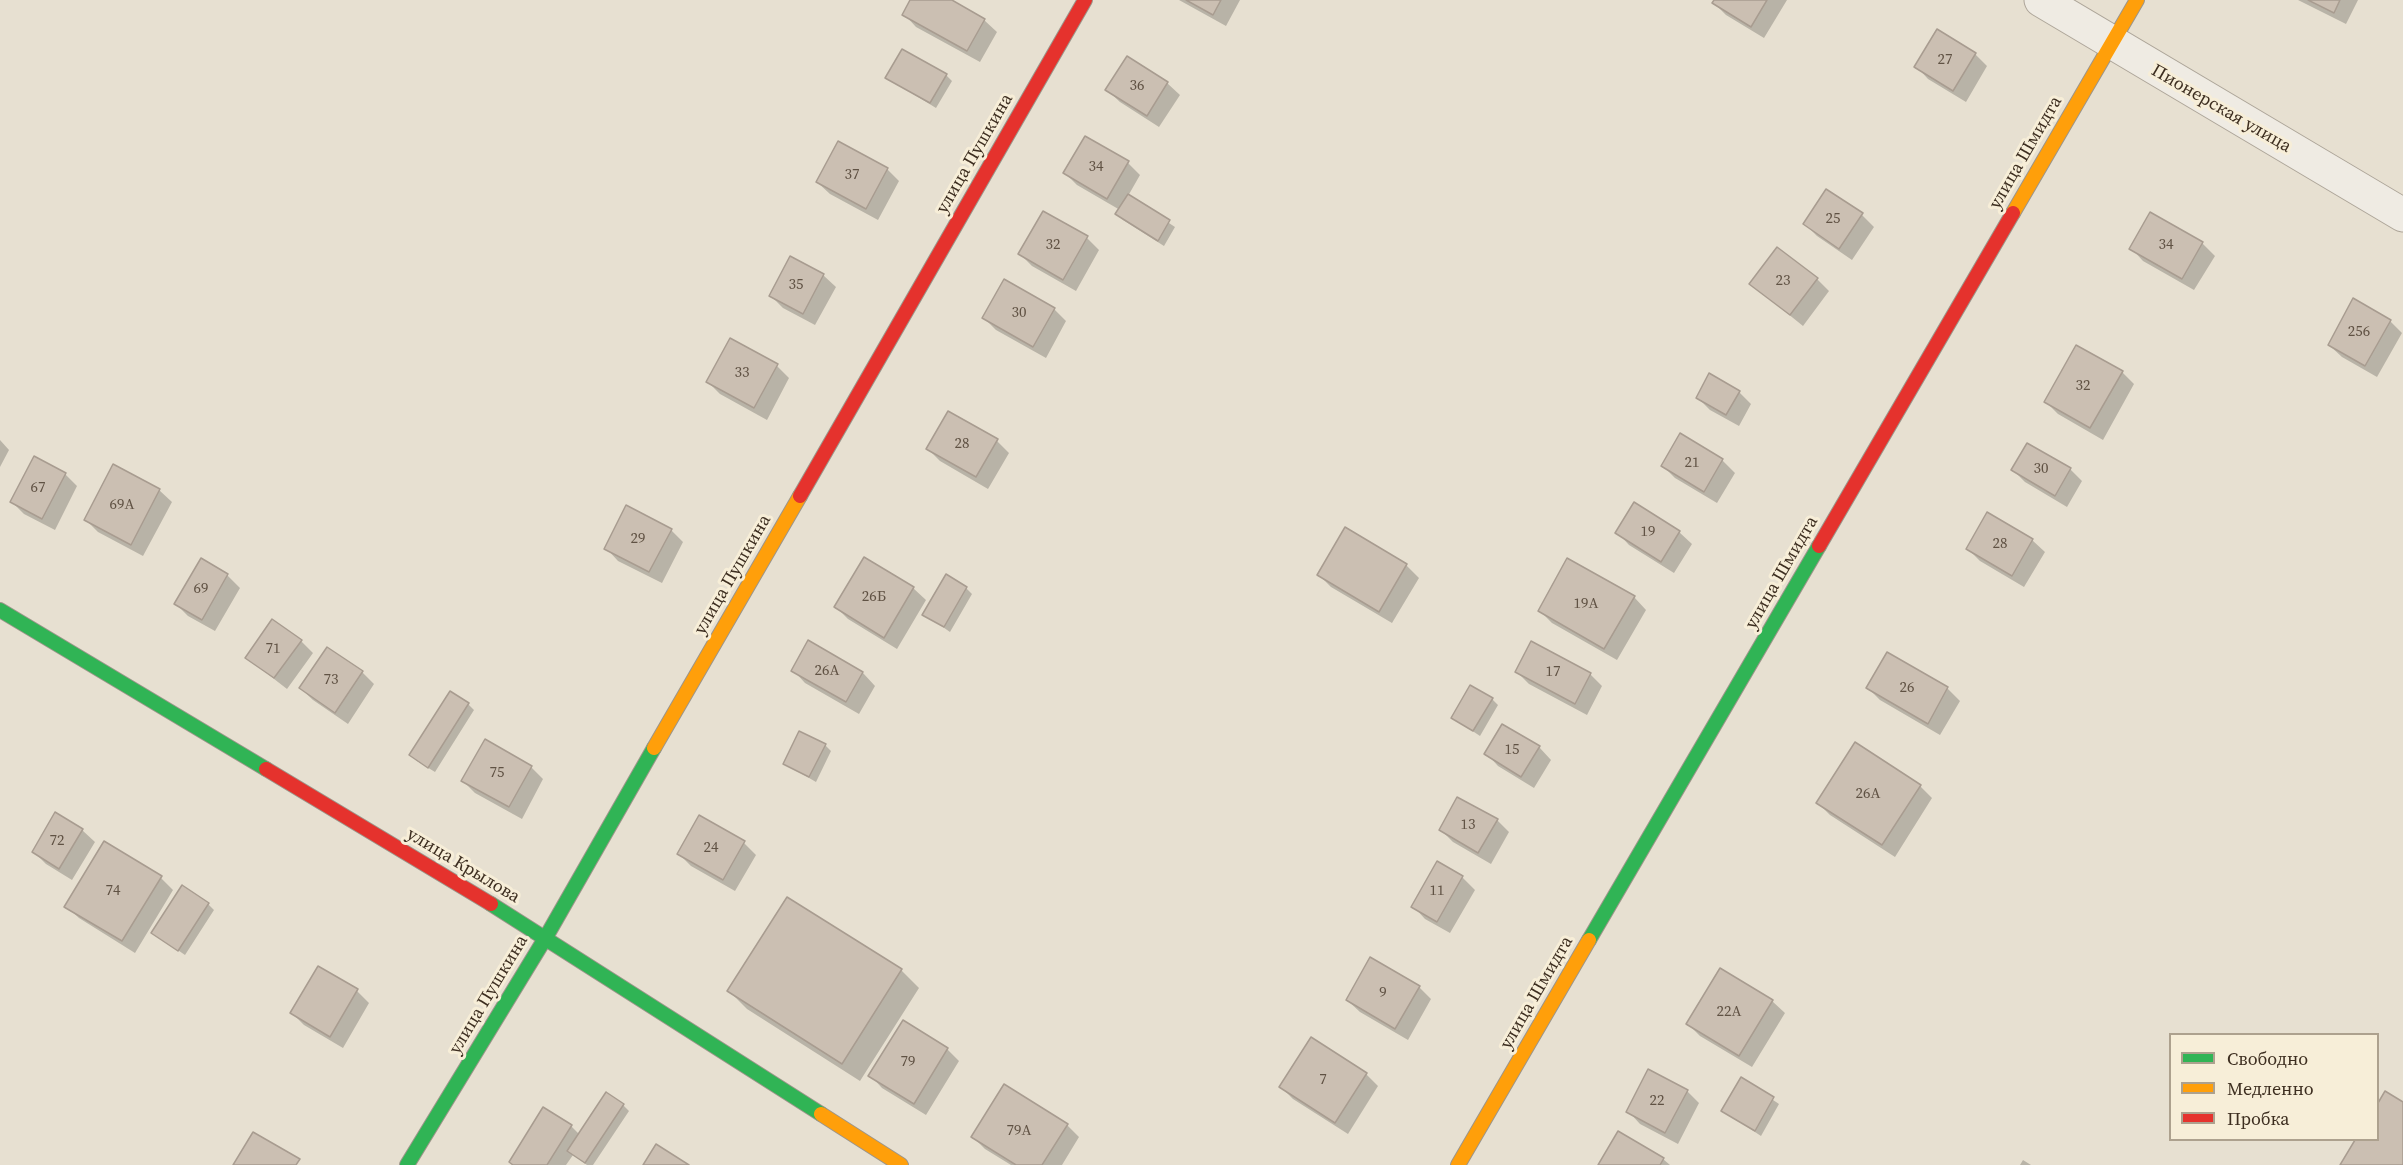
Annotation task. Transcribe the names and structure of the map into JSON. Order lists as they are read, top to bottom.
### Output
{
  "streets": {
    "street": [
      "Пионерская улица",
      "улица Шмидта",
      "улица Пушкина",
      "улица Крылова"
    ]
  },
  "crossings": [
    ["Пионерская улица", "улица Шмидта"],
    ["улица Пушкина", "улица Крылова"]
  ],
  "house_numbers": [
    "27",
    "36",
    "34",
    "37",
    "25",
    "32",
    "34",
    "23",
    "35",
    "30",
    "256",
    "33",
    "32",
    "28",
    "21",
    "30",
    "67",
    "69А",
    "19",
    "29",
    "28",
    "69",
    "26Б",
    "19А",
    "71",
    "26А",
    "17",
    "73",
    "26",
    "15",
    "75",
    "26А",
    "13",
    "72",
    "24",
    "74",
    "11",
    "9",
    "22А",
    "79",
    "7",
    "22",
    "79А"
  ],
  "legend": ["Свободно", "Медленно", "Пробка"]
}
